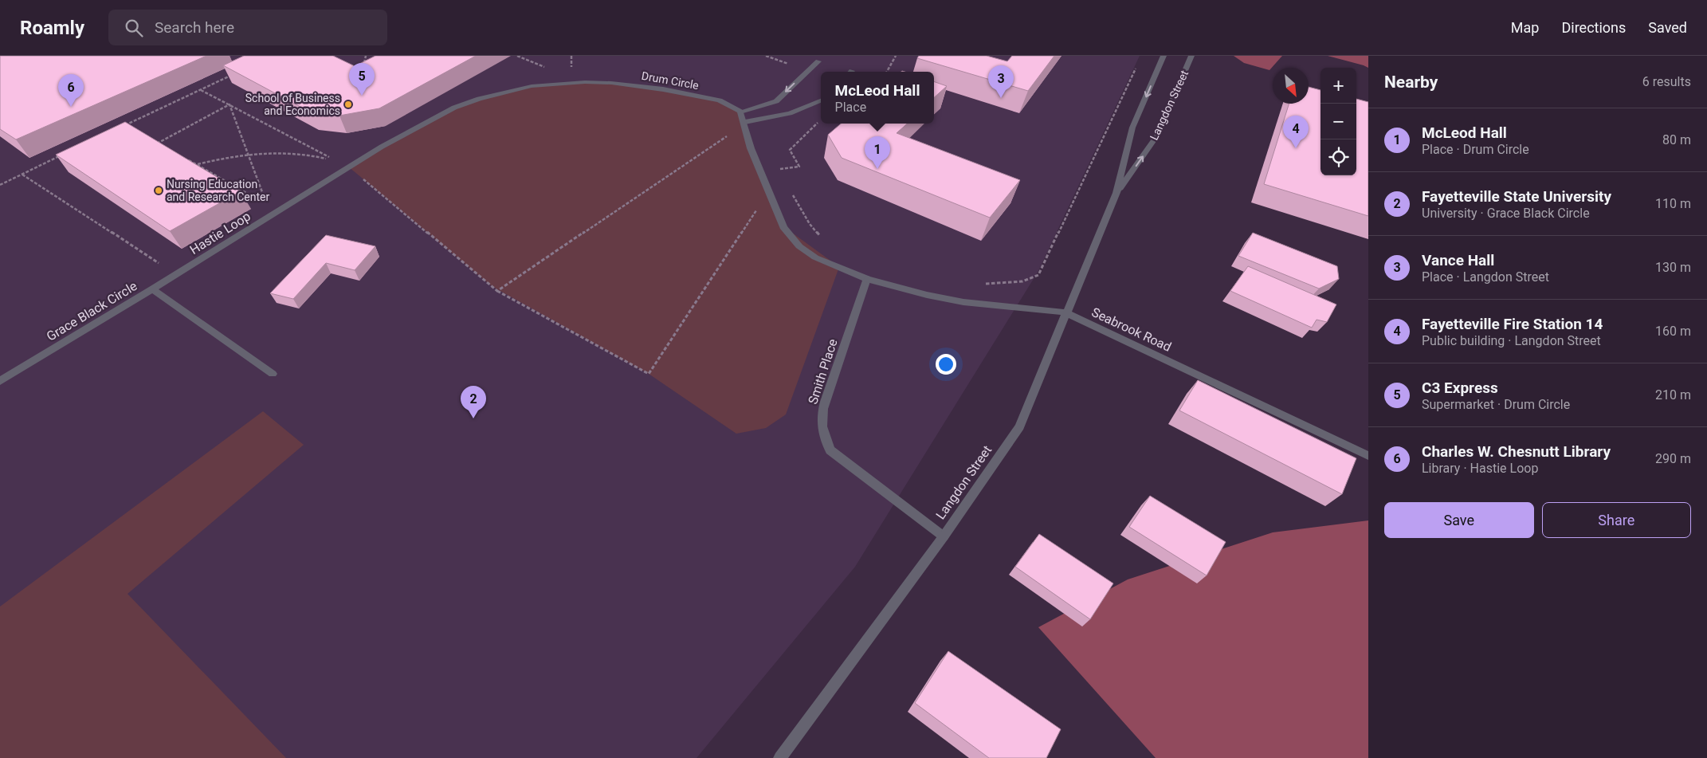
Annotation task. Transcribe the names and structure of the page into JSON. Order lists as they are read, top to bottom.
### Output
{
  "streets": {
    "street": [
      "Drum Circle",
      "Langdon Street",
      "Hastie Loop",
      "Grace Black Circle",
      "Seabrook Road",
      "Smith Place"
    ]
  },
  "crossings": [
    ["Drum Circle", "Hastie Loop"],
    ["Langdon Street", "Seabrook Road"],
    ["Langdon Street", "Smith Place"],
    ["Hastie Loop", "Grace Black Circle"],
    ["Seabrook Road", "Smith Place"]
  ],
  "places": ["School of Business and Economics", "Nursing Education and Research Center"],
  "north": "bottom right",
  "page": {
    "header": "Roamly",
    "search": "Search here",
    "nav": ["Map", "Directions", "Saved"],
    "heading": ["Nearby", "6 results"],
    "pins": [
      "5",
      "3",
      "6",
      "4",
      "1",
      "2"
    ],
    "map_buttons": ["+", "−"],
    "popup": ["McLeod Hall", "Place"],
    "list": [
      {
        "mark": "1",
        "name": "McLeod Hall",
        "note": "Place · Drum Circle",
        "value": "80 m"
      },
      {
        "mark": "2",
        "name": "Fayetteville State University",
        "note": "University · Grace Black Circle",
        "value": "110 m"
      },
      {
        "mark": "3",
        "name": "Vance Hall",
        "note": "Place · Langdon Street",
        "value": "130 m"
      },
      {
        "mark": "4",
        "name": "Fayetteville Fire Station 14",
        "note": "Public building · Langdon Street",
        "value": "160 m"
      },
      {
        "mark": "5",
        "name": "C3 Express",
        "note": "Supermarket · Drum Circle",
        "value": "210 m"
      },
      {
        "mark": "6",
        "name": "Charles W. Chesnutt Library",
        "note": "Library · Hastie Loop",
        "value": "290 m"
      }
    ],
    "buttons": ["Save", "Share"]
  }
}
